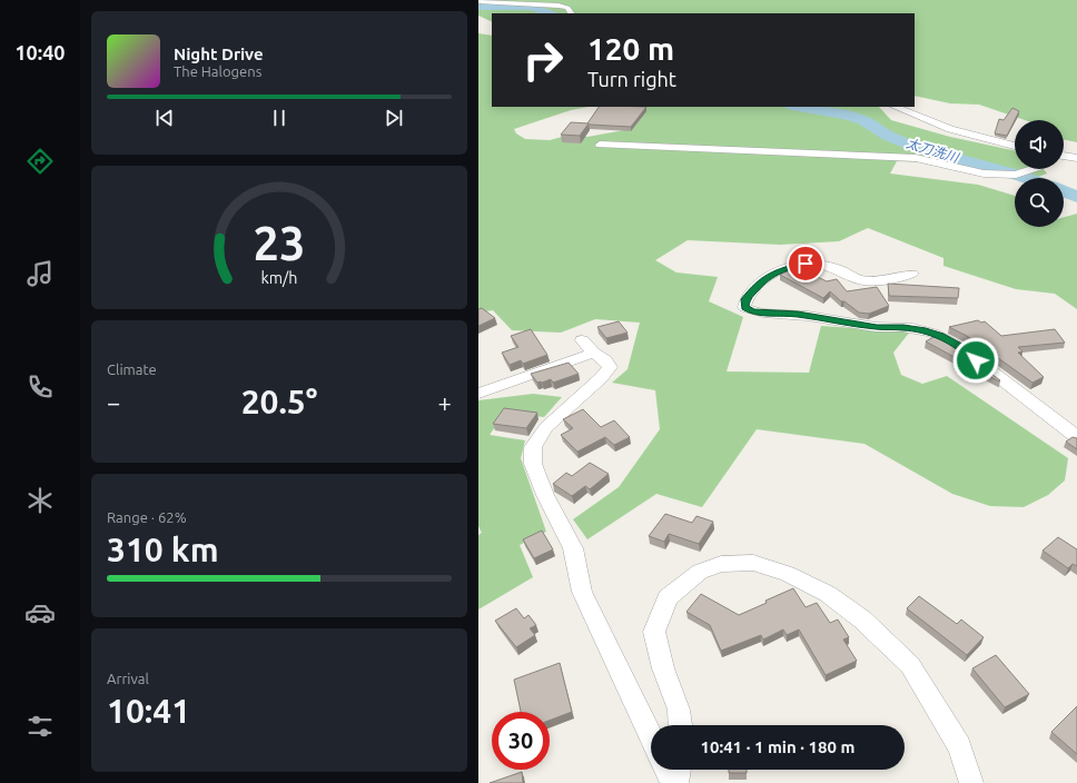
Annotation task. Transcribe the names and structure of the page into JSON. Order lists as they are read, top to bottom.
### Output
{
  "water": ["太刀洗川"],
  "page": {
    "tabs": "10:40",
    "turn": ["120 m", "Turn right"],
    "song": ["Night Drive", "The Halogens"],
    "tile": [
      "Climate",
      ["Range · 62%", "310 km"],
      ["Arrival", "10:41"]
    ],
    "heat": ["−", "20.5°", "+"],
    "limit": "30",
    "trip": "10:41 · 1 min · 180 m",
    "gauge": ["23", "km/h"]
  }
}
